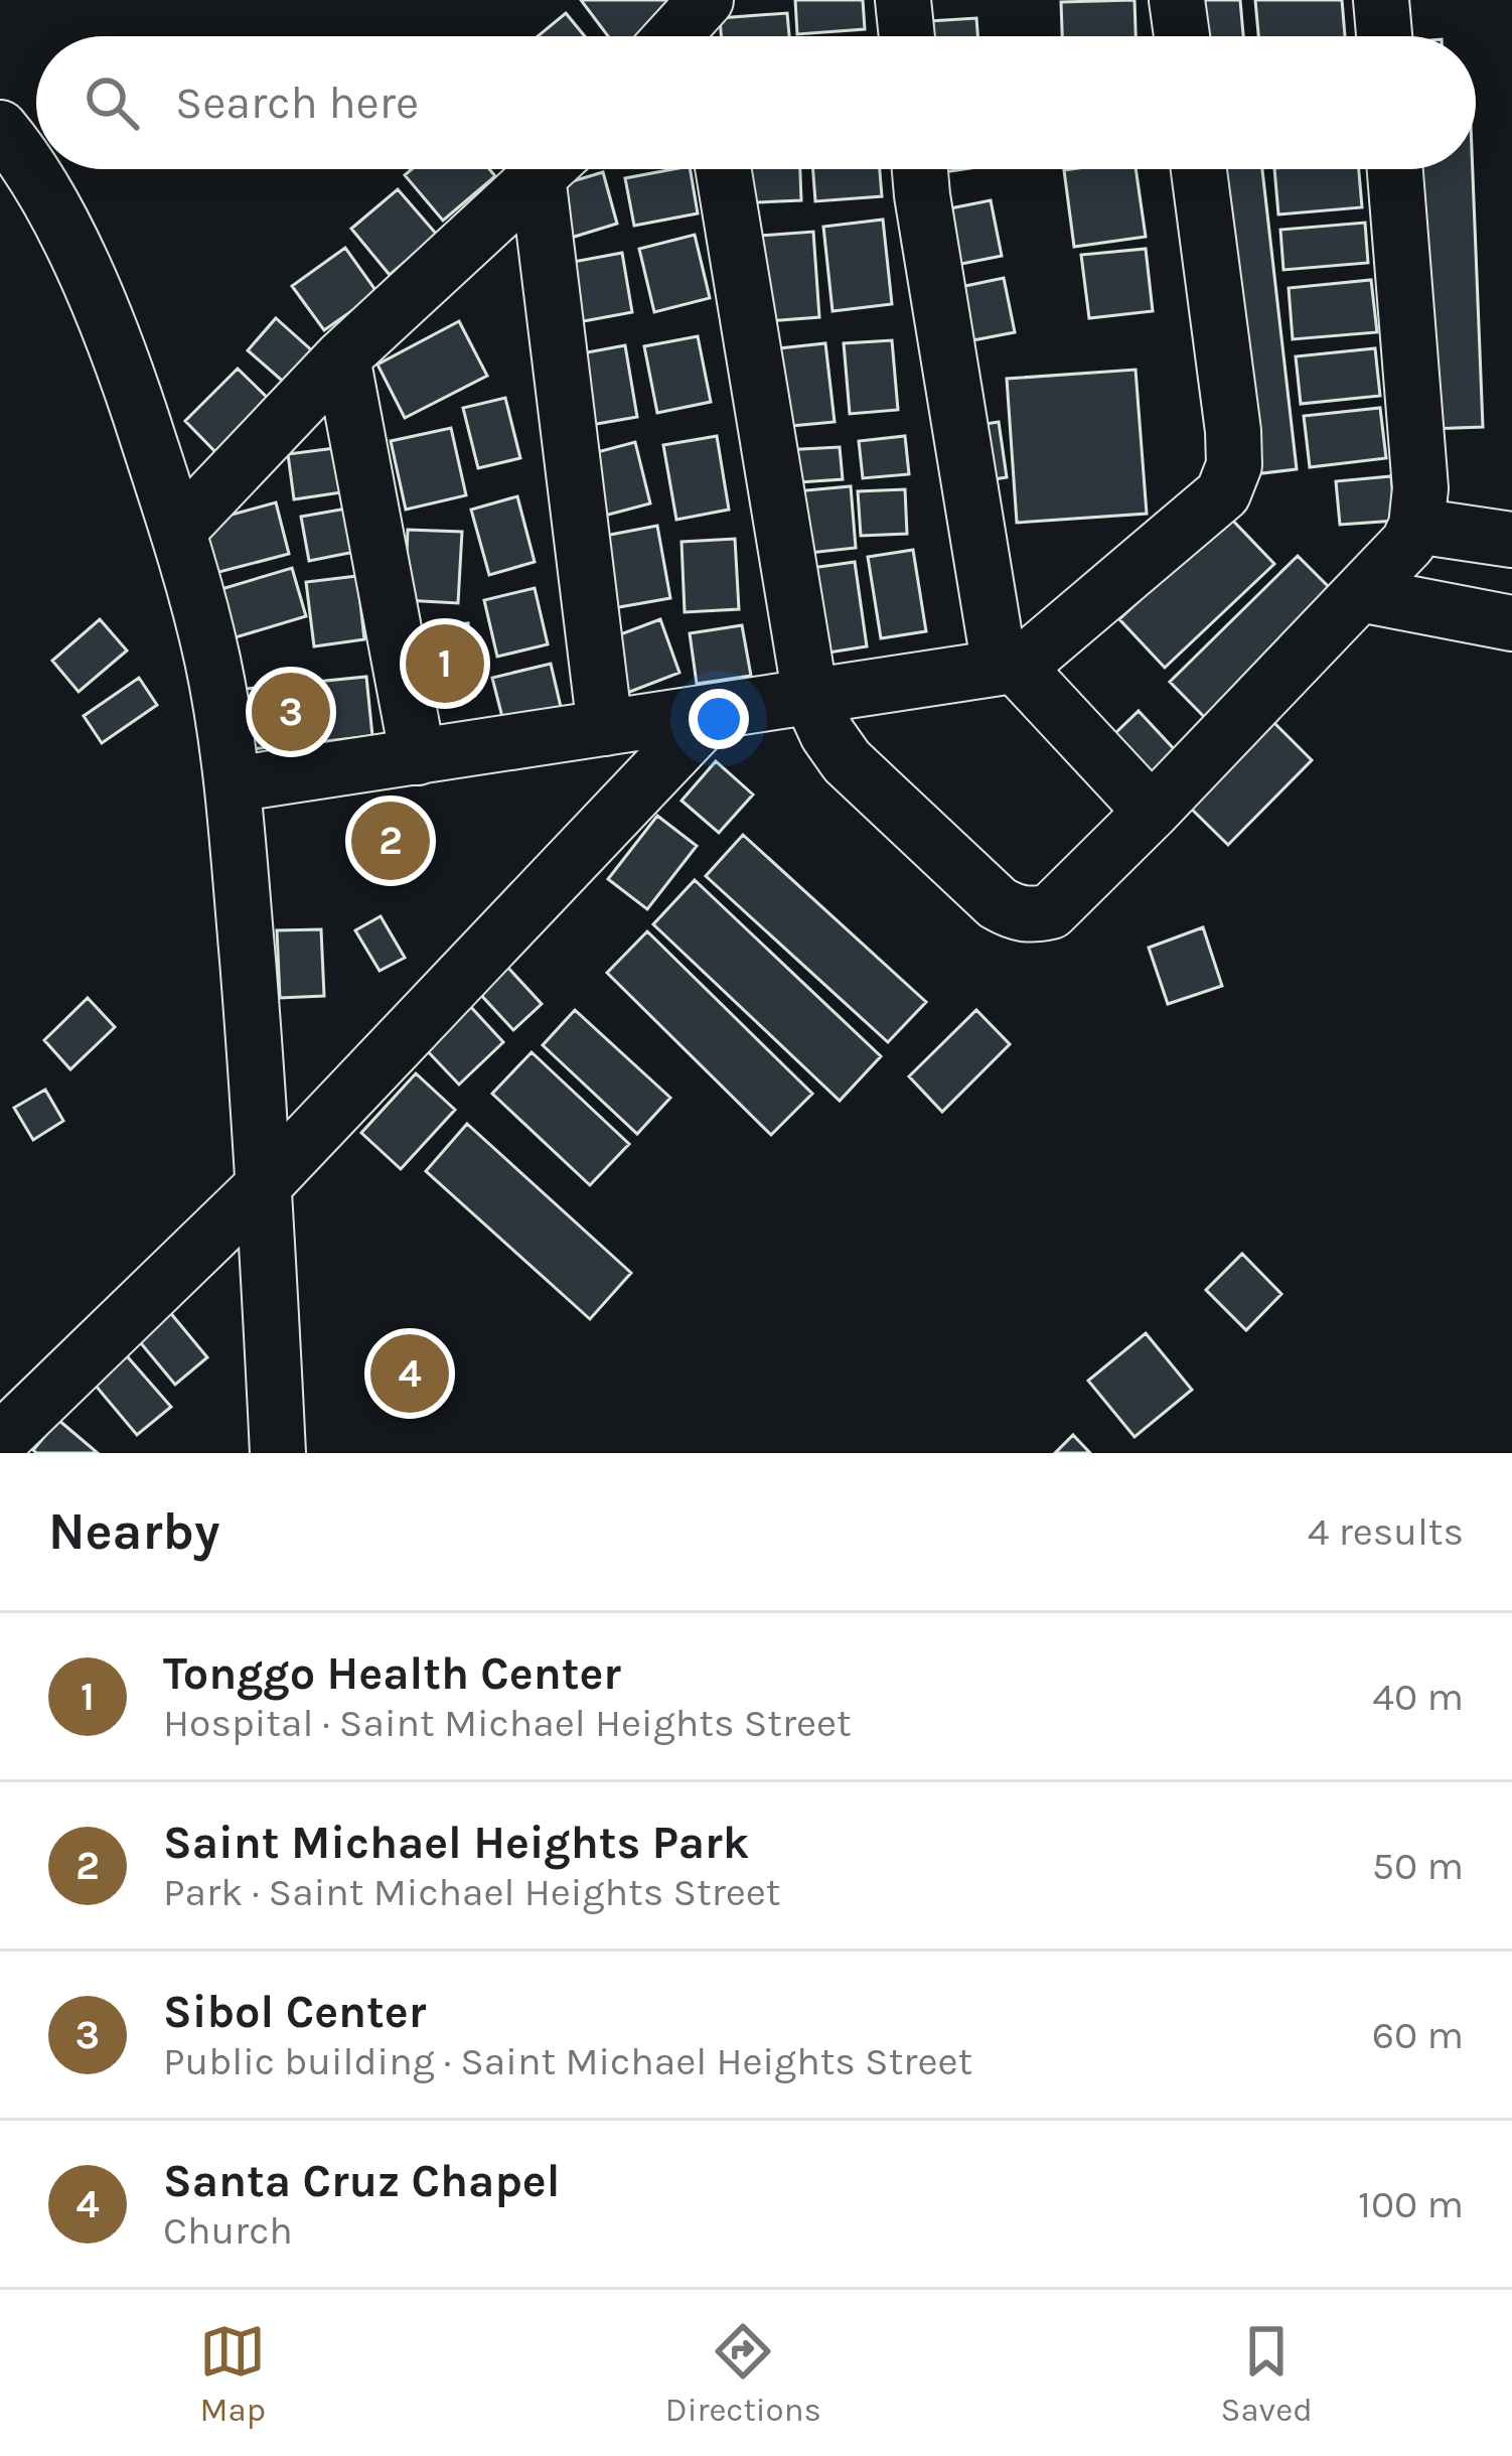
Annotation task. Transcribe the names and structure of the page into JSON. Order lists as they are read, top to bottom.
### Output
{
  "page": {
    "search": "Search here",
    "pins": [
      "1",
      "3",
      "2",
      "4"
    ],
    "heading": ["Nearby", "4 results"],
    "list": [
      {
        "mark": "1",
        "name": "Tonggo Health Center",
        "note": "Hospital · Saint Michael Heights Street",
        "value": "40 m"
      },
      {
        "mark": "2",
        "name": "Saint Michael Heights Park",
        "note": "Park · Saint Michael Heights Street",
        "value": "50 m"
      },
      {
        "mark": "3",
        "name": "Sibol Center",
        "note": "Public building · Saint Michael Heights Street",
        "value": "60 m"
      },
      {
        "mark": "4",
        "name": "Santa Cruz Chapel",
        "note": "Church",
        "value": "100 m"
      }
    ],
    "nav": ["Map", "Directions", "Saved"]
  }
}
